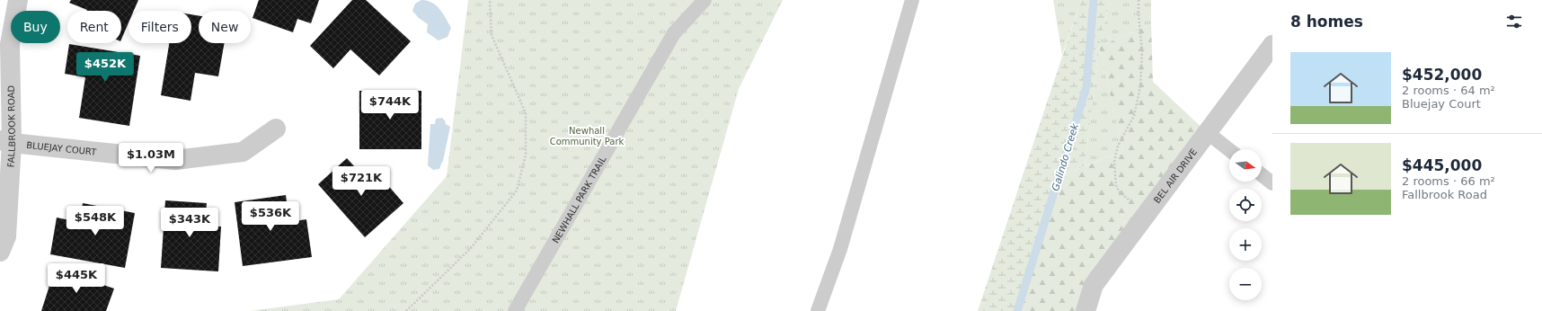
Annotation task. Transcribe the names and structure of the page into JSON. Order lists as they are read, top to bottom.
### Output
{
  "streets": {
    "street": ["FALLBROOK ROAD", "BLUEJAY COURT", "BEL AIR DRIVE"],
    "lane": ["NEWHALL PARK TRAIL"]
  },
  "crossings": [
    ["FALLBROOK ROAD", "BLUEJAY COURT"]
  ],
  "water": ["Galindo Creek"],
  "parks": ["Newhall Community Park"],
  "north": "right",
  "page": {
    "heading": "8 homes",
    "chip": [
      "Buy",
      "Rent",
      "Filters",
      "New"
    ],
    "list": [
      {
        "name": "$452,000",
        "note": "2 rooms · 64 m² · Bluejay Court"
      },
      {
        "name": "$445,000",
        "note": "2 rooms · 66 m² · Fallbrook Road"
      }
    ],
    "price": [
      "$452K",
      "$744K",
      "$1.03M",
      "$721K",
      "$536K",
      "$548K",
      "$343K",
      "$445K"
    ],
    "map_buttons": ["+", "−"]
  }
}
